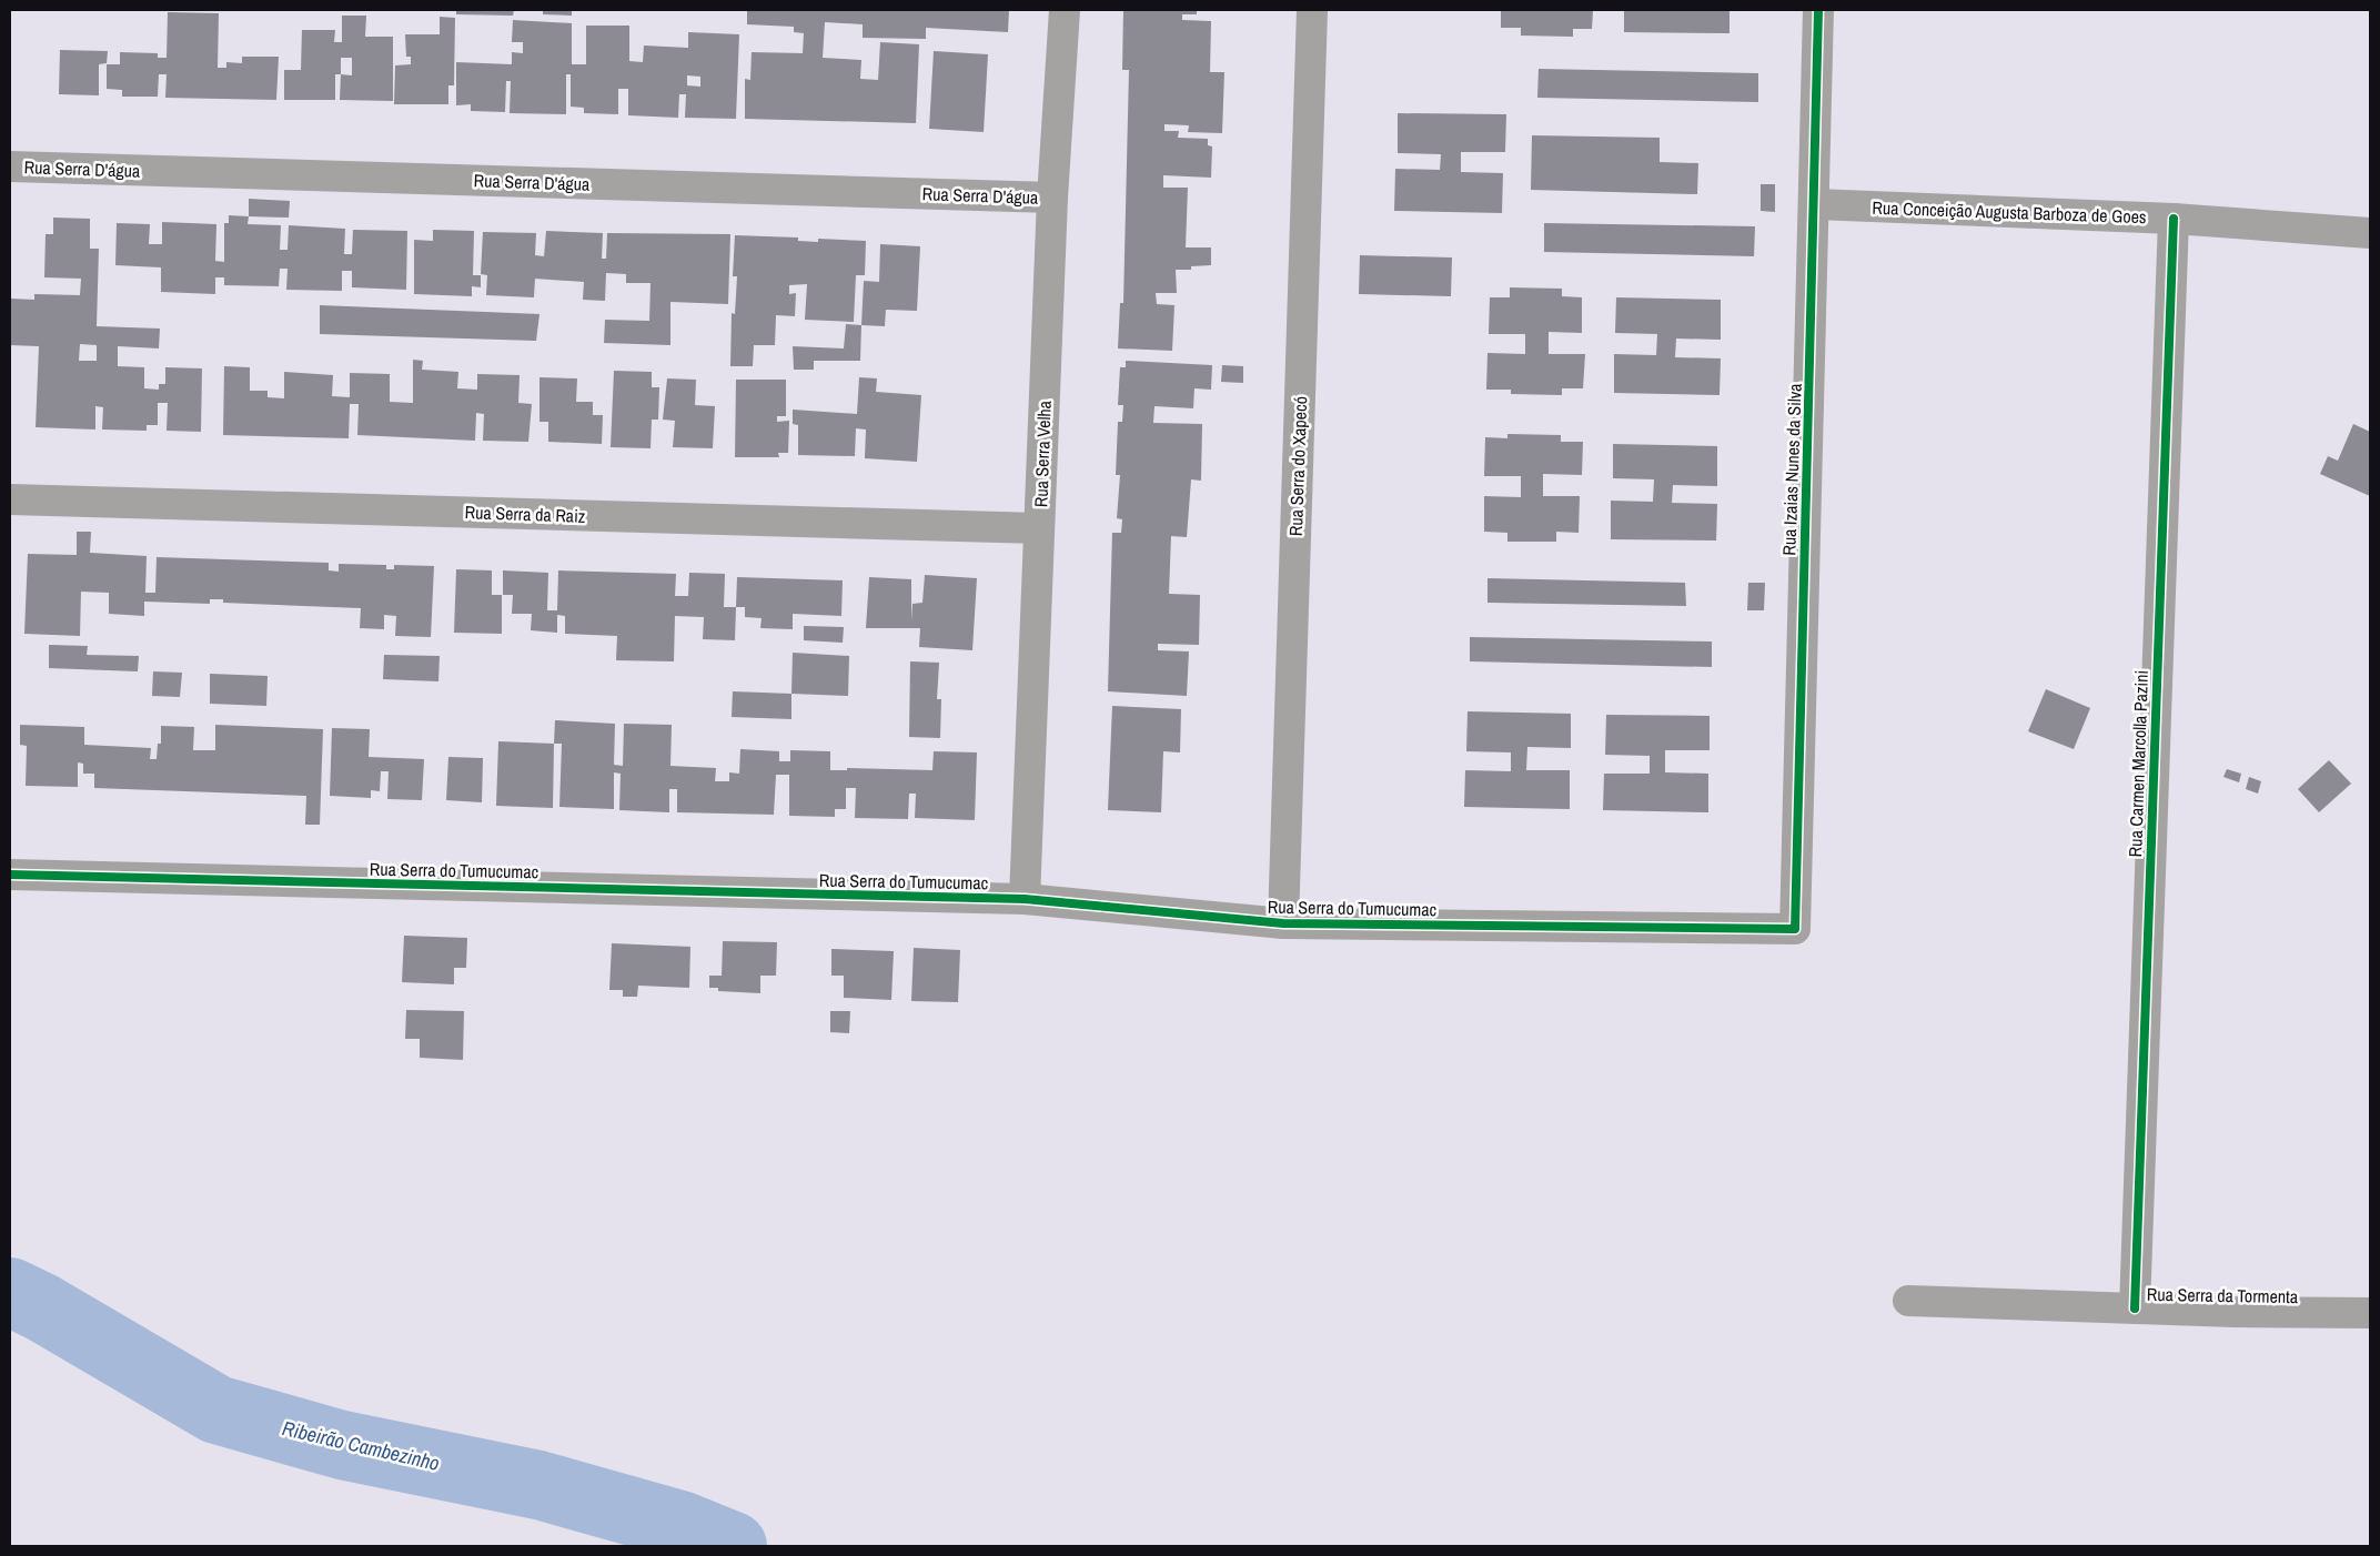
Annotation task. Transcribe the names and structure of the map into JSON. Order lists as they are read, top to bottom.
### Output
{
  "streets": {
    "street": [
      "Rua Serra D'água",
      "Rua Conceição Augusta Barboza de Goes",
      "Rua Serra Velha",
      "Rua Serra do Xapecó",
      "Rua Izaias Nunes da Silva",
      "Rua Serra da Raiz",
      "Rua Carmen Marcolla Pazini",
      "Rua Serra do Tumucumac",
      "Rua Serra da Tormenta"
    ]
  },
  "crossings": [
    ["Rua Serra D'água", "Rua Serra Velha"],
    ["Rua Conceição Augusta Barboza de Goes", "Rua Izaias Nunes da Silva"],
    ["Rua Conceição Augusta Barboza de Goes", "Rua Carmen Marcolla Pazini"],
    ["Rua Serra Velha", "Rua Serra da Raiz"],
    ["Rua Serra Velha", "Rua Serra do Tumucumac"],
    ["Rua Serra do Xapecó", "Rua Serra do Tumucumac"],
    ["Rua Izaias Nunes da Silva", "Rua Serra do Tumucumac"],
    ["Rua Carmen Marcolla Pazini", "Rua Serra da Tormenta"]
  ],
  "water": ["Ribeirão Cambezinho"]
}
